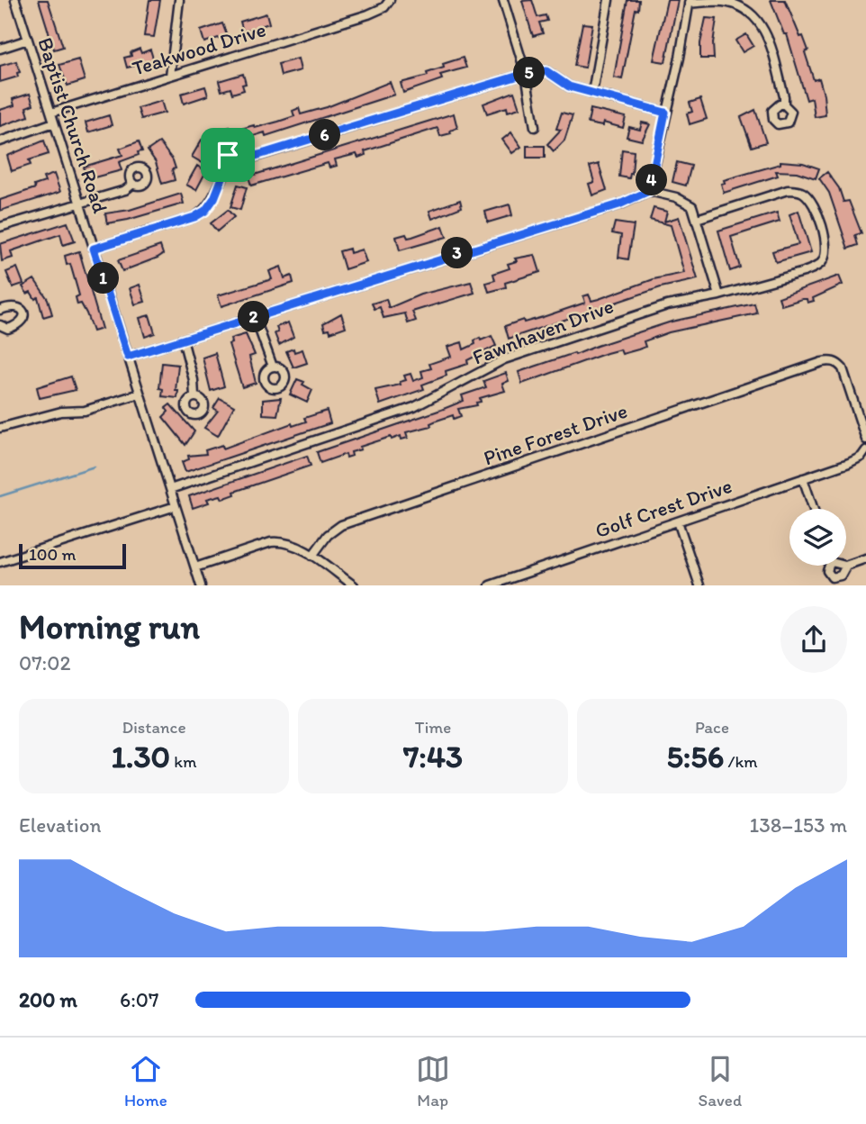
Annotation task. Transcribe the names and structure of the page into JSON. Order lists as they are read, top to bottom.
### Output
{
  "streets": {
    "street": [
      "Teakwood Drive",
      "Baptist Church Road",
      "Fawnhaven Drive",
      "Pine Forest Drive",
      "Golf Crest Drive"
    ]
  },
  "crossings": [
    ["Teakwood Drive", "Baptist Church Road"],
    ["Baptist Church Road", "Fawnhaven Drive"]
  ],
  "scale_bar": "100 m",
  "page": {
    "pins": [
      "5",
      "6",
      "4",
      "3",
      "1",
      "2"
    ],
    "scale": "100 m",
    "heading": ["Morning run", "07:02"],
    "stats": [
      ["Distance", "1.30 km"],
      ["Time", "7:43"],
      ["Pace", "5:56 /km"]
    ],
    "chart": ["Elevation", "138–153 m"],
    "list": [
      {
        "name": "200 m",
        "note": "6:07"
      }
    ],
    "tabs": ["Home", "Map", "Saved"]
  }
}
